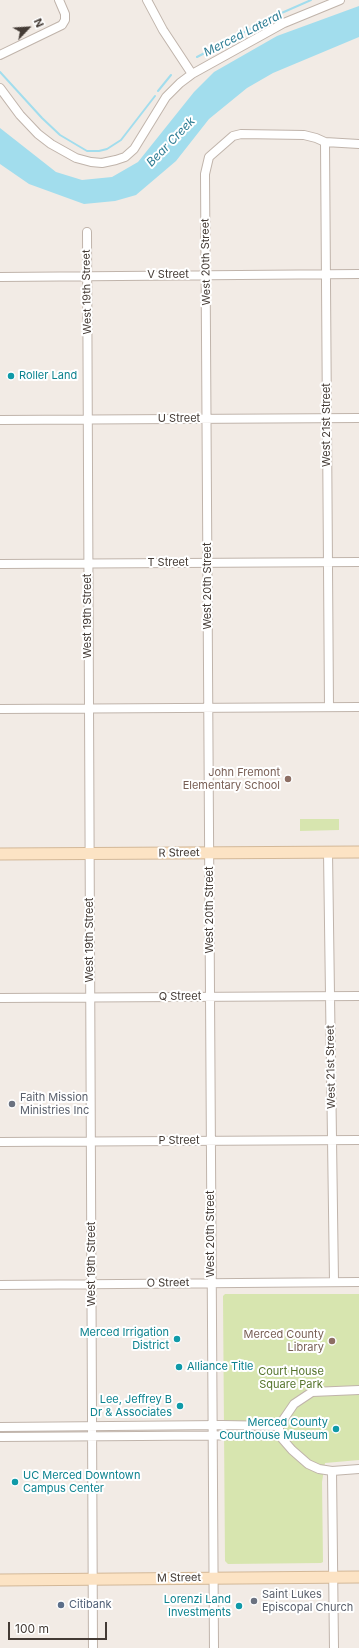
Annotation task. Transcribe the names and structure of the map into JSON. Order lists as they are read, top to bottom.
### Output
{
  "streets": {
    "street": [
      "West 20th Street",
      "V Street",
      "West 19th Street",
      "U Street",
      "West 21st Street",
      "T Street",
      "R Street",
      "Q Street",
      "P Street",
      "O Street",
      "M Street"
    ]
  },
  "crossings": [
    ["West 20th Street", "V Street"],
    ["West 20th Street", "U Street"],
    ["West 20th Street", "West 21st Street"],
    ["West 20th Street", "T Street"],
    ["West 20th Street", "R Street"],
    ["West 20th Street", "Q Street"],
    ["West 20th Street", "P Street"],
    ["West 20th Street", "O Street"],
    ["West 20th Street", "M Street"],
    ["V Street", "West 19th Street"],
    ["V Street", "West 21st Street"],
    ["West 19th Street", "U Street"],
    ["West 19th Street", "T Street"],
    ["West 19th Street", "R Street"],
    ["West 19th Street", "Q Street"],
    ["West 19th Street", "P Street"],
    ["West 19th Street", "O Street"],
    ["West 19th Street", "M Street"],
    ["U Street", "West 21st Street"],
    ["West 21st Street", "T Street"],
    ["West 21st Street", "R Street"],
    ["West 21st Street", "Q Street"],
    ["West 21st Street", "P Street"],
    ["West 21st Street", "O Street"]
  ],
  "water": ["Merced Lateral", "Bear Creek"],
  "parks": ["Court House Square Park"],
  "places": [
    "Roller Land",
    "John Fremont Elementary School",
    "Faith Mission Ministries Inc",
    "Merced Irrigation District",
    "Merced County Library",
    "Alliance Title",
    "Lee, Jeffrey B Dr & Associates",
    "Merced County Courthouse Museum",
    "UC Merced Downtown Campus Center",
    "Saint Lukes Episcopal Church",
    "Citibank",
    "Lorenzi Land Investments"
  ],
  "scale_bar": "100 m",
  "north": "top right"
}
